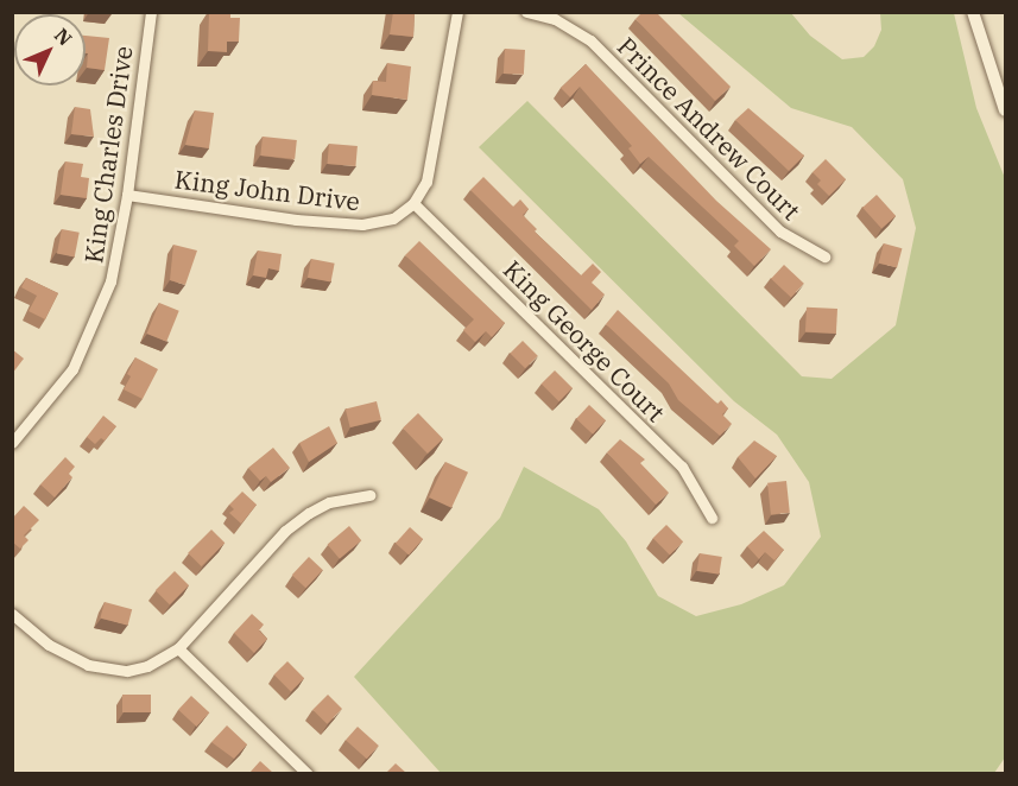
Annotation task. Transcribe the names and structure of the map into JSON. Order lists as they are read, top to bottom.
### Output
{
  "streets": {
    "street": [
      "Prince Andrew Court",
      "King Charles Drive",
      "King John Drive",
      "King George Court"
    ]
  },
  "crossings": [
    ["King Charles Drive", "King John Drive"],
    ["King John Drive", "King George Court"]
  ],
  "north": "top right"
}
